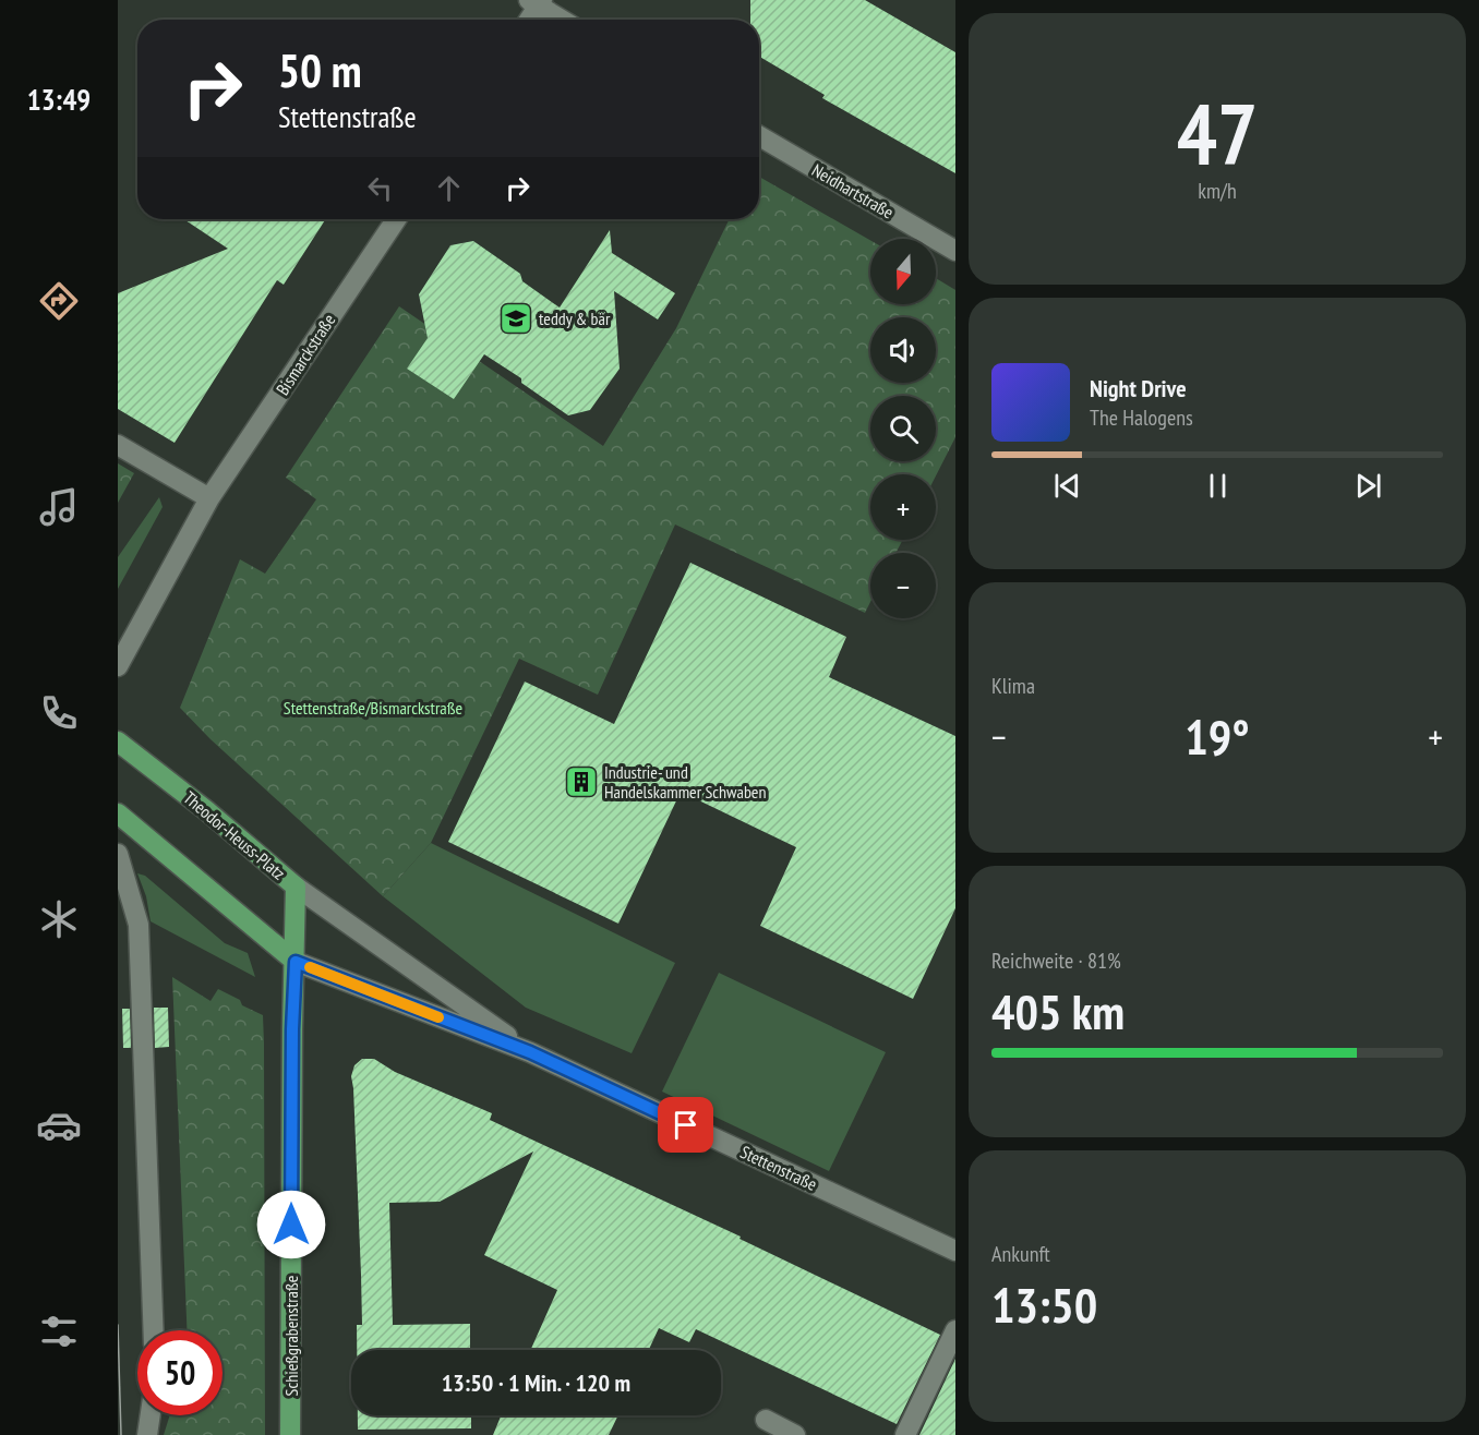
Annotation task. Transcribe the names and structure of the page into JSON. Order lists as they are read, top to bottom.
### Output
{
  "streets": {
    "main road": ["Theodor-Heuss-Platz", "Schießgrabenstraße"],
    "street": ["Neidhartstraße", "Bismarckstraße", "Stettenstraße"]
  },
  "crossings": [
    ["Theodor-Heuss-Platz", "Stettenstraße"],
    ["Theodor-Heuss-Platz", "Schießgrabenstraße"],
    ["Stettenstraße", "Schießgrabenstraße"]
  ],
  "parks": ["Stettenstraße/Bismarckstraße"],
  "places": {
    "school or university": ["teddy & bär"],
    "building": ["Industrie- und Handelskammer Schwaben"]
  },
  "north": "bottom",
  "page": {
    "tabs": "13:49",
    "tile": [
      ["47", "km/h"],
      "Klima",
      ["Reichweite · 81%", "405 km"],
      ["Ankunft", "13:50"]
    ],
    "turn": ["50 m", "Stettenstraße"],
    "map_buttons": ["+", "−"],
    "song": ["Night Drive", "The Halogens"],
    "heat": ["−", "19°", "+"],
    "limit": "50",
    "trip": "13:50 · 1 Min. · 120 m"
  }
}
